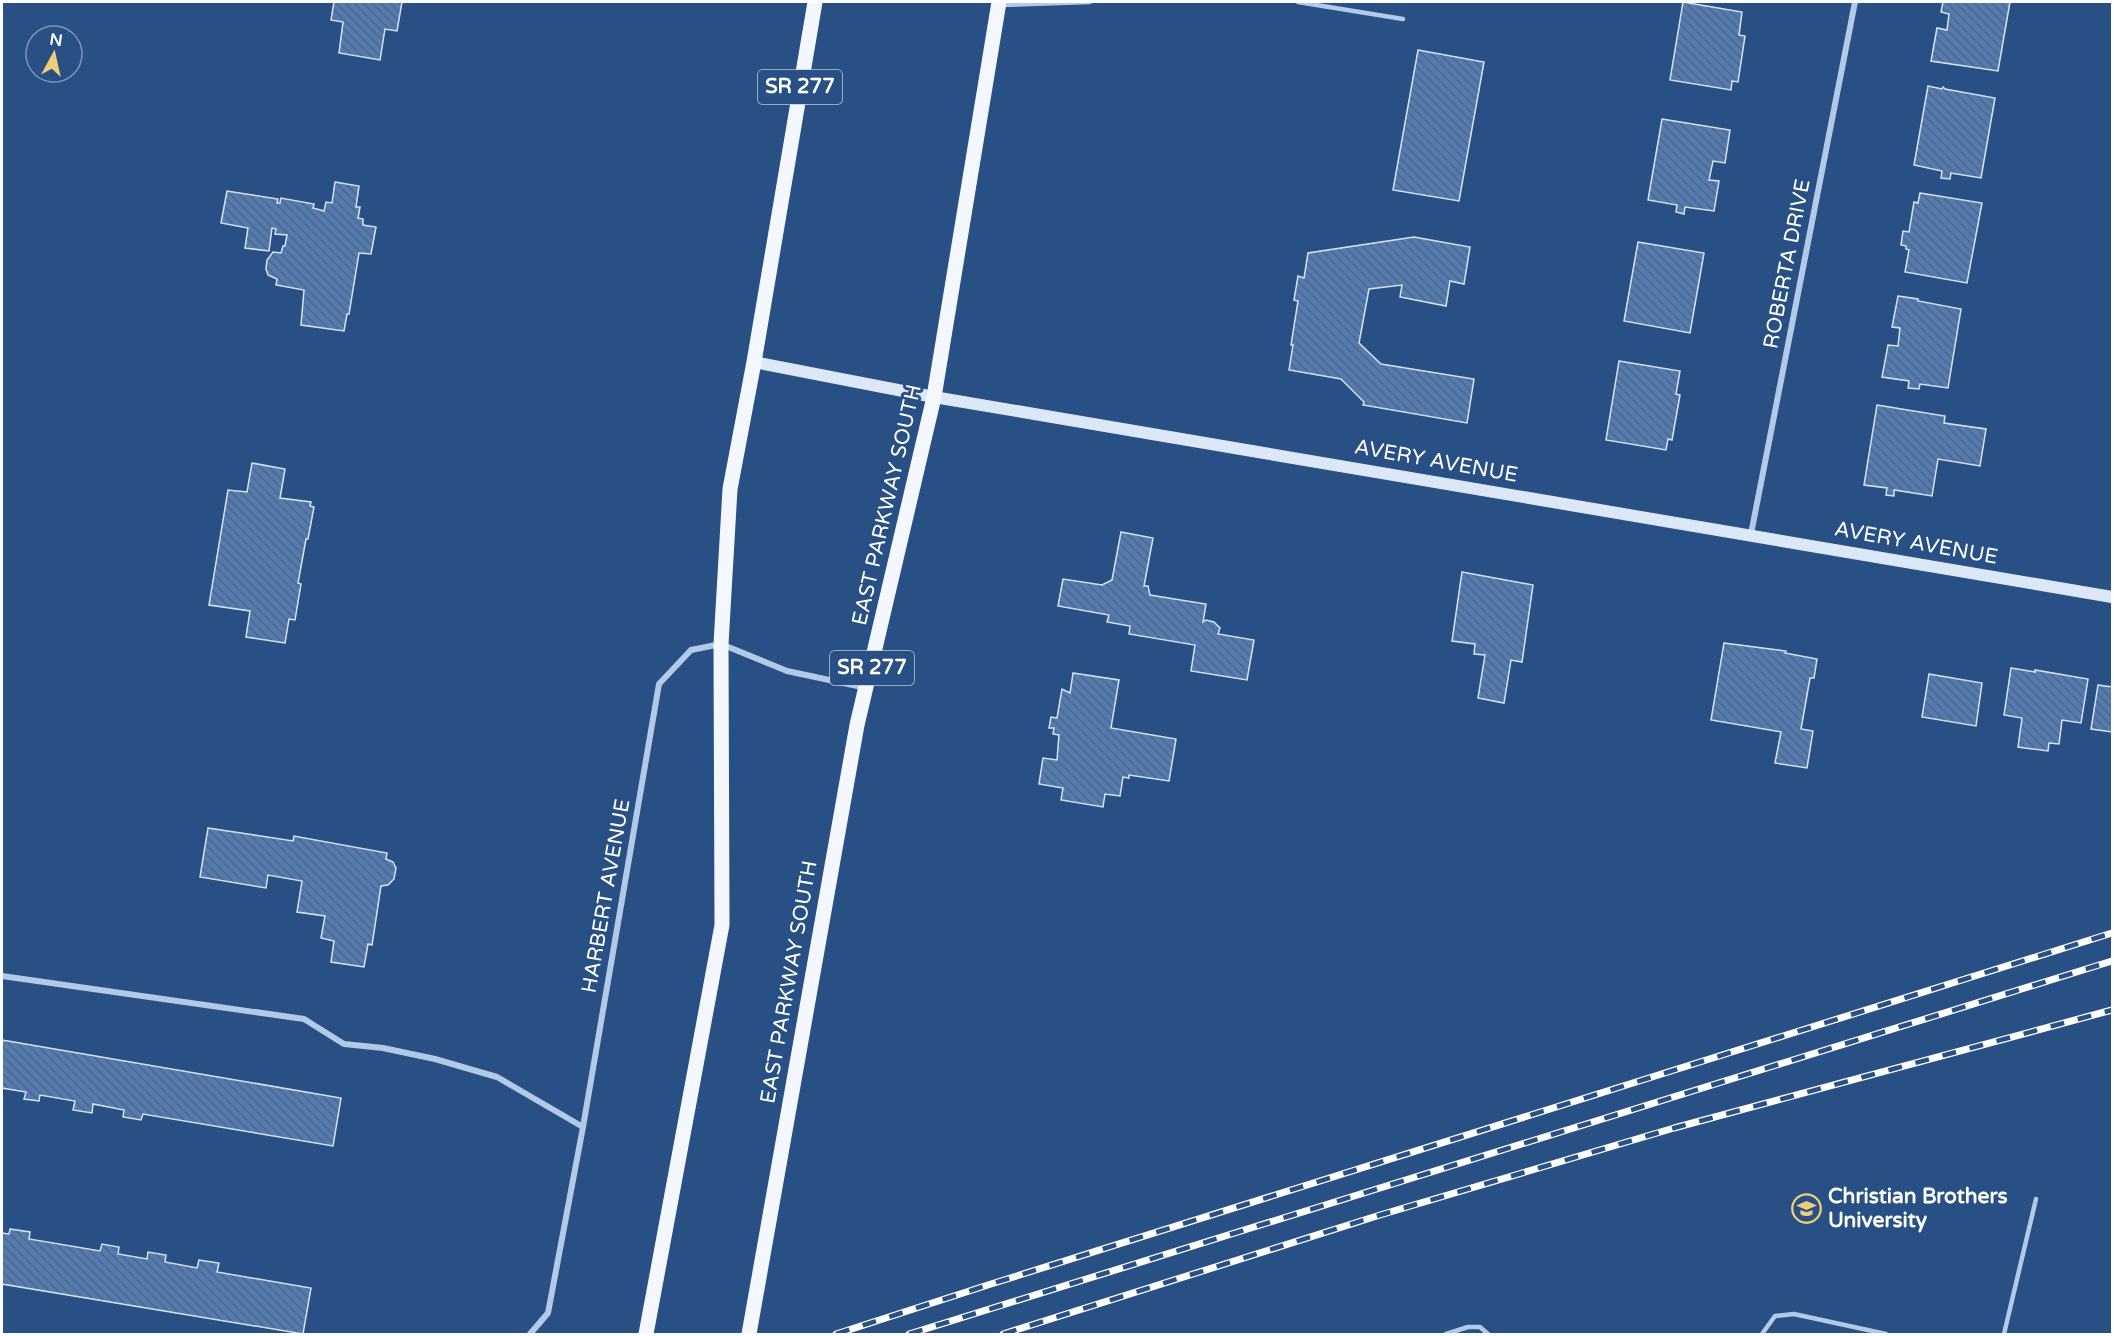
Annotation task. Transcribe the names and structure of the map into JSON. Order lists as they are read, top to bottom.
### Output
{
  "streets": {
    "main road": ["SR 277", "EAST PARKWAY SOUTH"],
    "street": ["ROBERTA DRIVE", "AVERY AVENUE", "HARBERT AVENUE"]
  },
  "crossings": [
    ["SR 277", "AVERY AVENUE"],
    ["SR 277", "HARBERT AVENUE"],
    ["ROBERTA DRIVE", "AVERY AVENUE"],
    ["AVERY AVENUE", "EAST PARKWAY SOUTH"]
  ],
  "places": {
    "school or university": ["Christian Brothers University"]
  },
  "north": "top"
}
